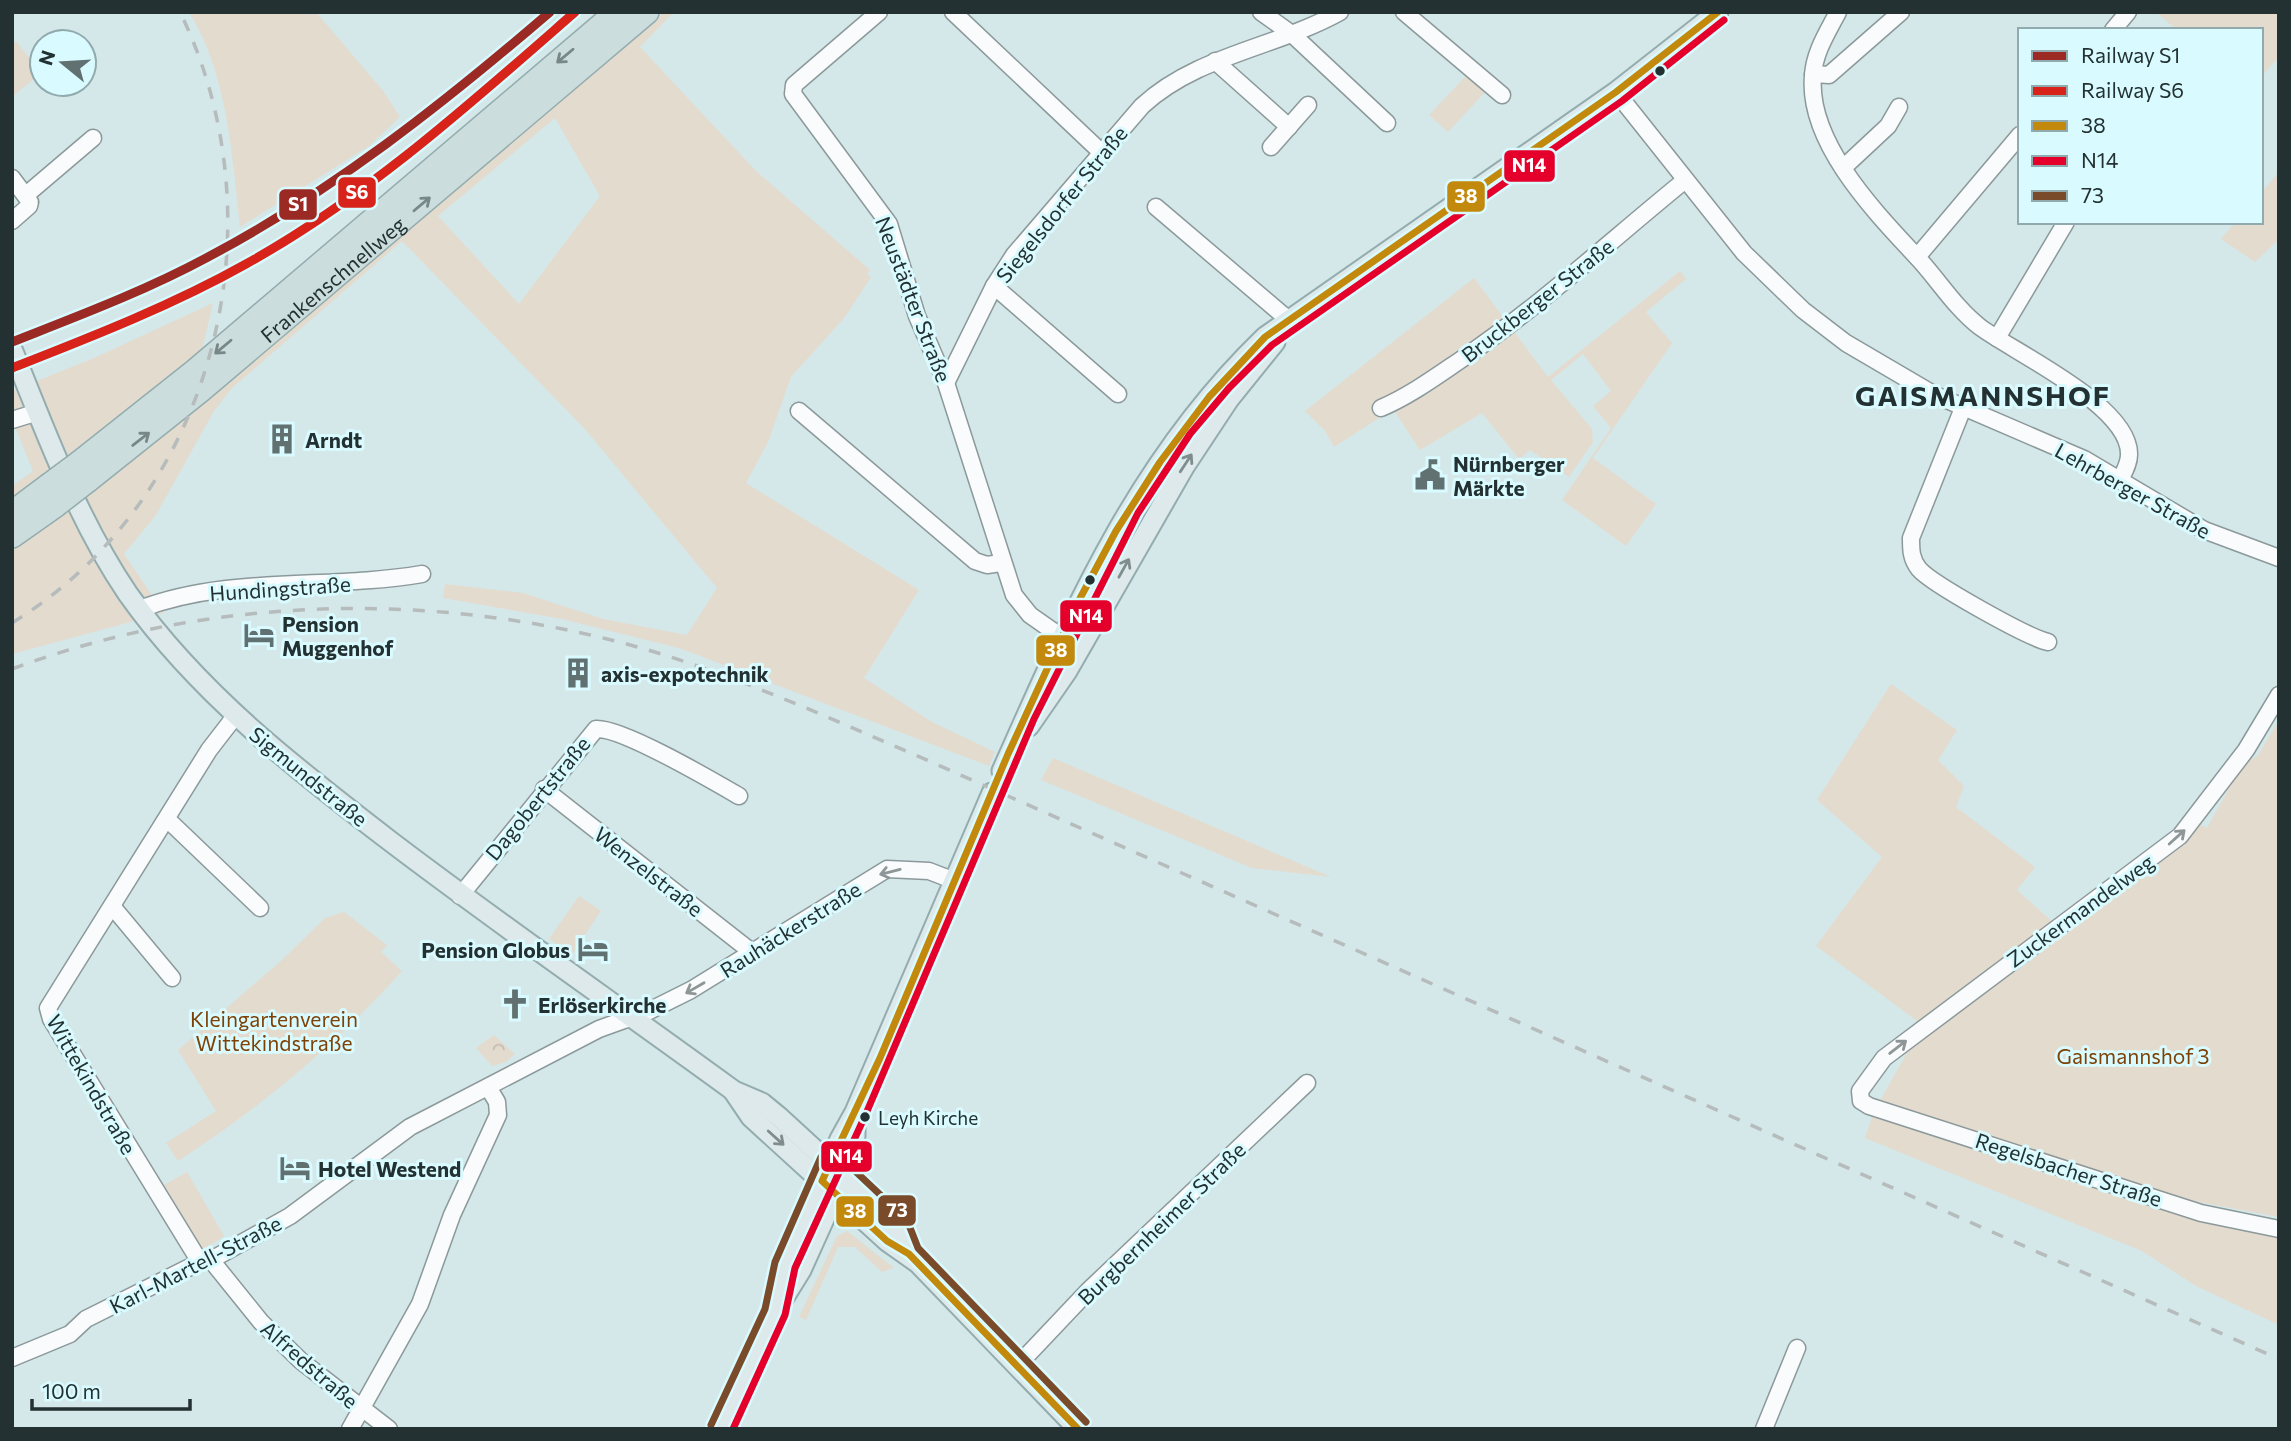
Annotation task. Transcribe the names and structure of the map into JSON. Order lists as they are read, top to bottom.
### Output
{
  "streets": {
    "highway": ["Frankenschnellweg"],
    "main road": ["Sigmundstraße"],
    "street": [
      "Siegelsdorfer Straße",
      "Neustädter Straße",
      "Bruckberger Straße",
      "Lehrberger Straße",
      "Hundingstraße",
      "Dagobertstraße",
      "Wenzelstraße",
      "Zuckermandelweg",
      "Rauhäckerstraße",
      "Wittekindstraße",
      "Regelsbacher Straße",
      "Burgbernheimer Straße",
      "Karl-Martell-Straße",
      "Alfredstraße"
    ]
  },
  "crossings": [
    ["Siegelsdorfer Straße", "Neustädter Straße"],
    ["Bruckberger Straße", "Lehrberger Straße"],
    ["Hundingstraße", "Sigmundstraße"],
    ["Sigmundstraße", "Dagobertstraße"],
    ["Sigmundstraße", "Rauhäckerstraße"],
    ["Sigmundstraße", "Wittekindstraße"],
    ["Sigmundstraße", "Burgbernheimer Straße"],
    ["Sigmundstraße", "Karl-Martell-Straße"],
    ["Dagobertstraße", "Wenzelstraße"],
    ["Wenzelstraße", "Rauhäckerstraße"],
    ["Zuckermandelweg", "Regelsbacher Straße"],
    ["Rauhäckerstraße", "Karl-Martell-Straße"],
    ["Wittekindstraße", "Karl-Martell-Straße"],
    ["Wittekindstraße", "Alfredstraße"],
    ["Karl-Martell-Straße", "Alfredstraße"]
  ],
  "one_way": ["Zuckermandelweg", "Rauhäckerstraße"],
  "districts": ["GAISMANNSHOF"],
  "parks": ["Kleingartenverein Wittekindstraße", "Gaismannshof 3"],
  "places": {
    "building": ["Arndt", "axis-expotechnik"],
    "public building": ["Nürnberger Märkte"],
    "hotel": ["Pension Muggenhof", "Pension Globus", "Hotel Westend"],
    "church": ["Erlöserkirche"],
    "other": ["Leyh Kirche"]
  },
  "lines": [
    "rail line S1",
    "rail line S6",
    "transit line 38",
    "transit line N14",
    "transit line 73"
  ],
  "legend": [
    "Railway S1",
    "Railway S6",
    "38",
    "N14",
    "73"
  ],
  "scale_bar": "100 m",
  "north": "left"
}
